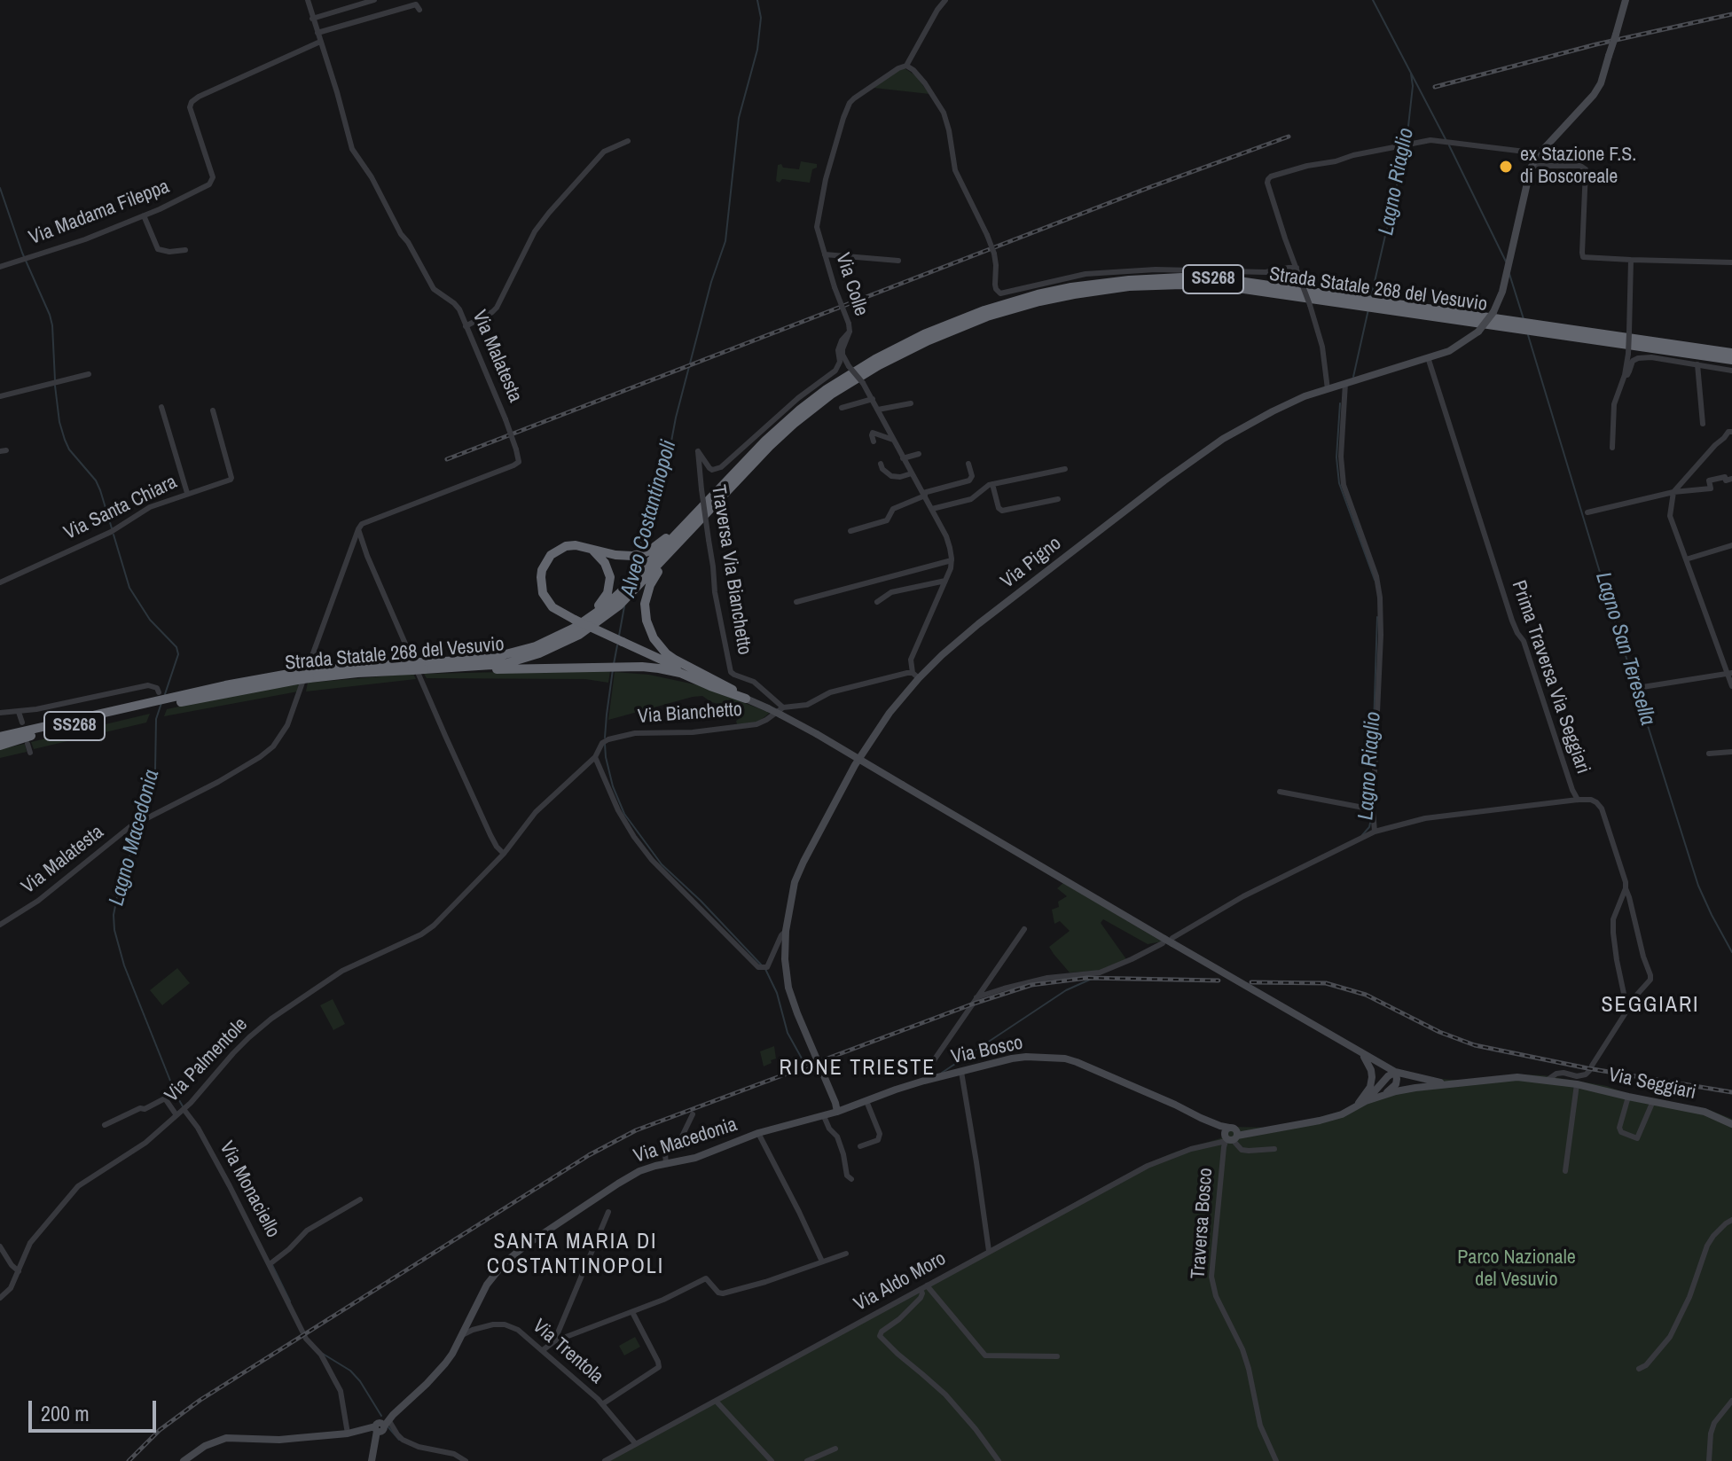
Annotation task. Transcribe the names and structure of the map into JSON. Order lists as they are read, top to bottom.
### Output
{
  "streets": {
    "highway": ["SS268", "Strada Statale 268 del Vesuvio"],
    "main road": [
      "Via Pigno",
      "Via Bosco",
      "Via Seggiari",
      "Via Macedonia"
    ],
    "street": [
      "Via Madama Fileppa",
      "Via Colle",
      "Via Malatesta",
      "Via Santa Chiara",
      "Traversa Via Bianchetto",
      "Prima Traversa Via Seggiari",
      "Via Bianchetto",
      "Via Palmentole",
      "Via Monaciello",
      "Traversa Bosco",
      "Via Aldo Moro",
      "Via Trentola"
    ]
  },
  "crossings": [
    ["Via Madama Fileppa", "Via Malatesta"],
    ["SS268", "Strada Statale 268 del Vesuvio"],
    ["Via Colle", "Traversa Via Bianchetto"],
    ["Via Pigno", "Prima Traversa Via Seggiari"],
    ["Via Pigno", "Via Bianchetto"],
    ["Via Pigno", "Via Bosco"],
    ["Via Pigno", "Via Macedonia"],
    ["Traversa Via Bianchetto", "Via Bianchetto"],
    ["Via Bianchetto", "Via Palmentole"],
    ["Via Bosco", "Via Seggiari"],
    ["Via Bosco", "Via Macedonia"],
    ["Via Bosco", "Traversa Bosco"],
    ["Via Bosco", "Via Aldo Moro"],
    ["Via Palmentole", "Via Monaciello"],
    ["Via Macedonia", "Via Trentola"],
    ["Traversa Bosco", "Via Aldo Moro"],
    ["Via Aldo Moro", "Via Trentola"]
  ],
  "districts": ["SEGGIARI", "RIONE TRIESTE", "SANTA MARIA DI COSTANTINOPOLI"],
  "water": [
    "Lagno Riaglio",
    "Alveo Costantinopoli",
    "Lagno San Teresella",
    "Lagno Macedonia"
  ],
  "parks": ["Parco Nazionale del Vesuvio"],
  "places": ["ex Stazione F.S. di Boscoreale"],
  "scale_bar": "200 m"
}
